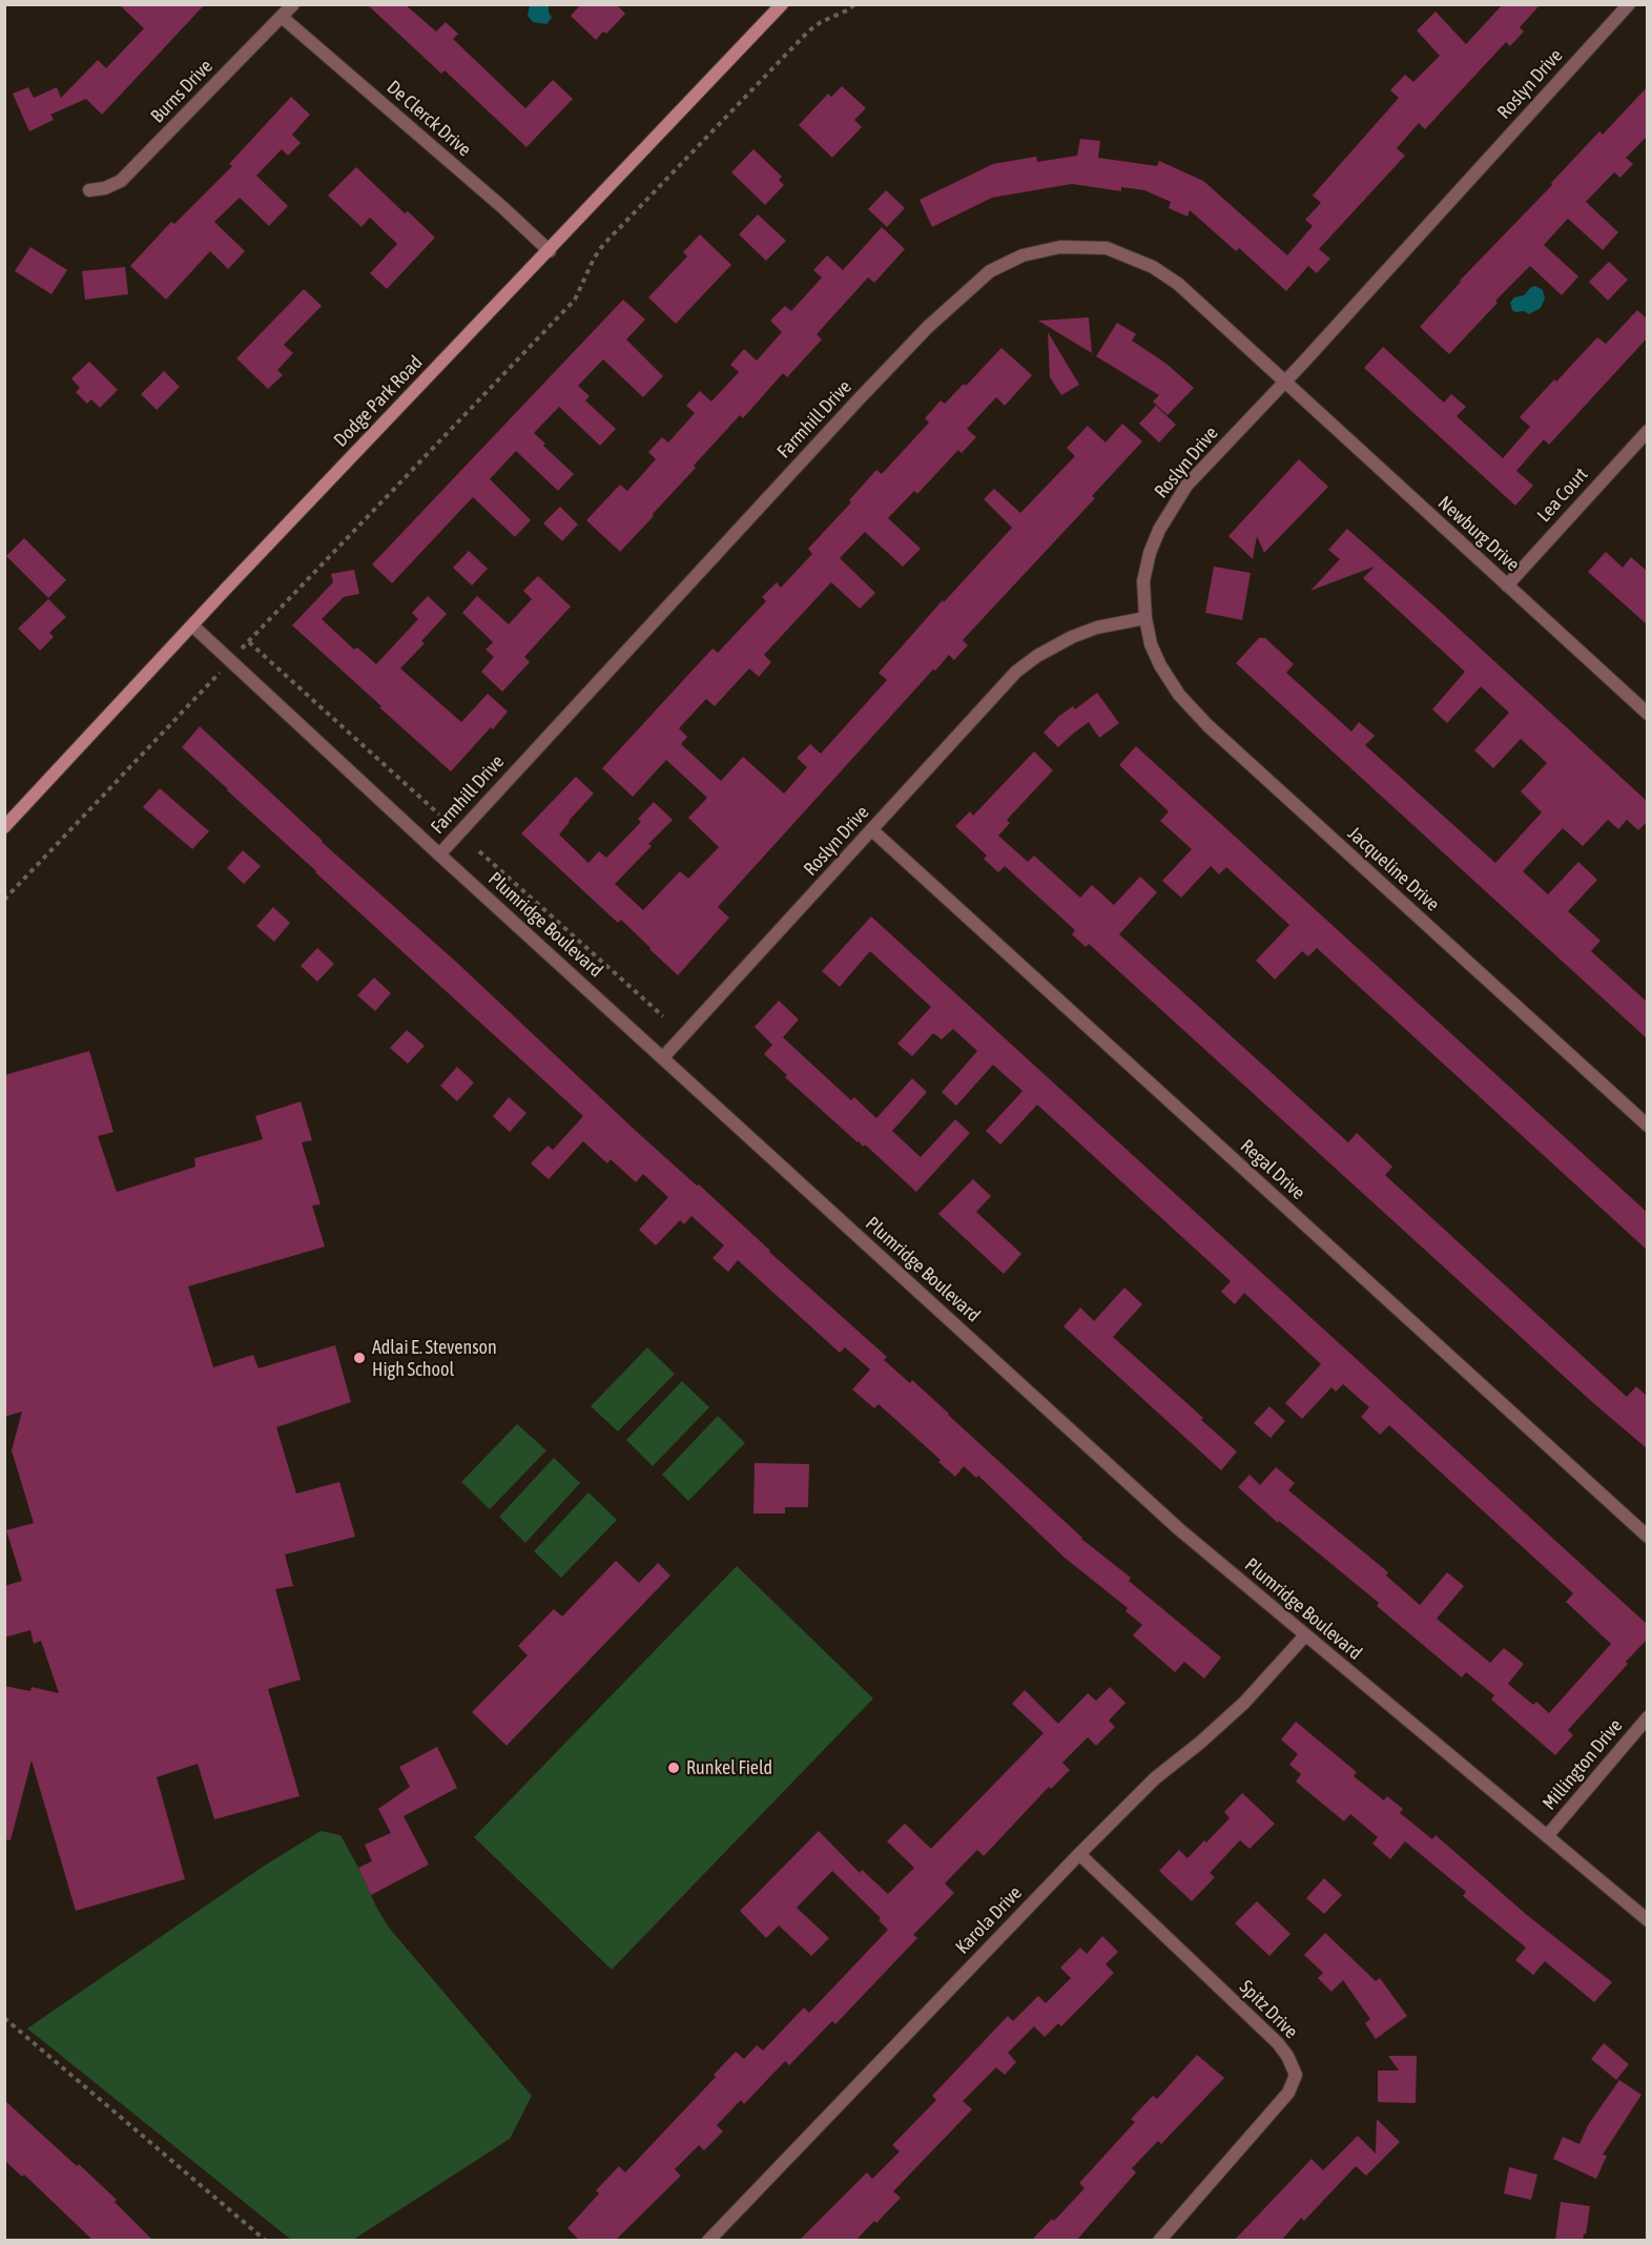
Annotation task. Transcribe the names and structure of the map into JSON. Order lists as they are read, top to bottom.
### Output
{
  "streets": {
    "street": [
      "Roslyn Drive",
      "Burns Drive",
      "De Clerck Drive",
      "Dodge Park Road",
      "Farmhill Drive",
      "Lea Court",
      "Newburg Drive",
      "Jacqueline Drive",
      "Plumridge Boulevard",
      "Regal Drive",
      "Millington Drive",
      "Karola Drive",
      "Spitz Drive"
    ]
  },
  "crossings": [
    ["Roslyn Drive", "Farmhill Drive"],
    ["Roslyn Drive", "Newburg Drive"],
    ["Roslyn Drive", "Jacqueline Drive"],
    ["Roslyn Drive", "Plumridge Boulevard"],
    ["Roslyn Drive", "Regal Drive"],
    ["Burns Drive", "De Clerck Drive"],
    ["De Clerck Drive", "Dodge Park Road"],
    ["Dodge Park Road", "Plumridge Boulevard"],
    ["Farmhill Drive", "Newburg Drive"],
    ["Farmhill Drive", "Plumridge Boulevard"],
    ["Lea Court", "Newburg Drive"],
    ["Plumridge Boulevard", "Millington Drive"],
    ["Plumridge Boulevard", "Karola Drive"],
    ["Karola Drive", "Spitz Drive"]
  ],
  "places": ["Adlai E. Stevenson High School", "Runkel Field"]
}
